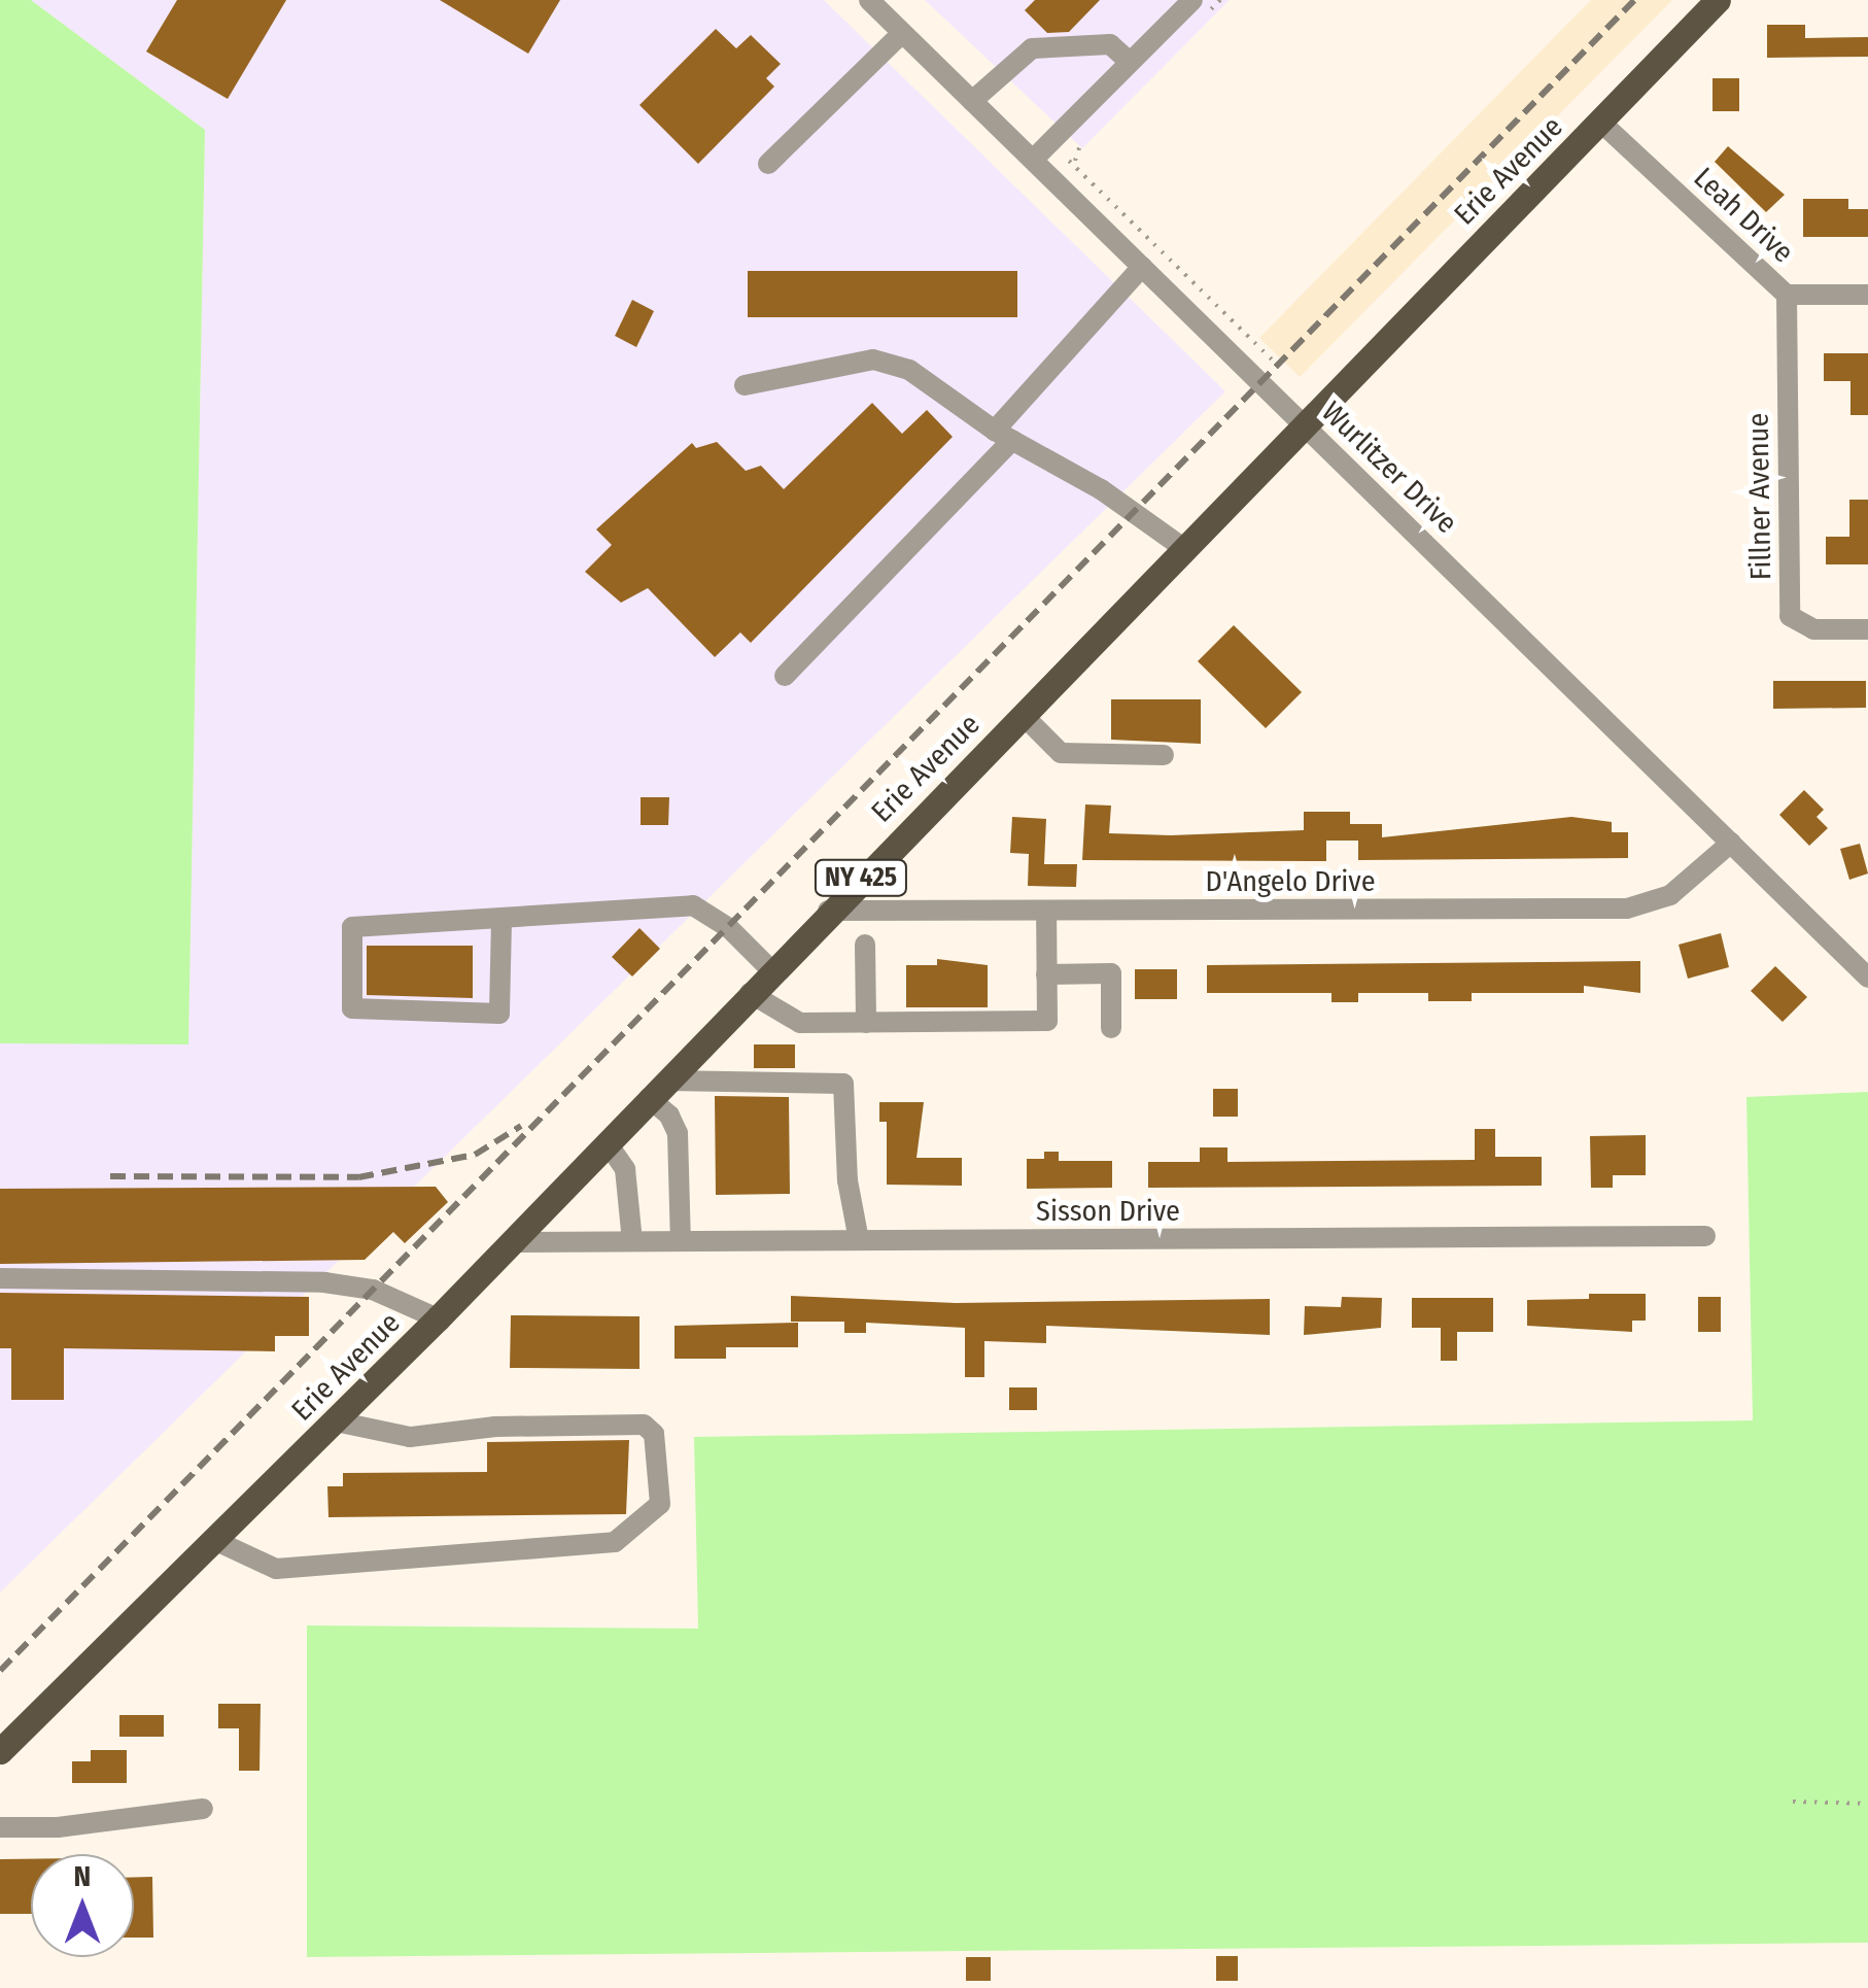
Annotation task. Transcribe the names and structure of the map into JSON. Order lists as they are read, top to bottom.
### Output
{
  "streets": {
    "main road": ["Erie Avenue", "NY 425"],
    "street": [
      "Leah Drive",
      "Wurlitzer Drive",
      "Fillner Avenue",
      "D'Angelo Drive",
      "Sisson Drive"
    ]
  },
  "crossings": [
    ["Erie Avenue", "Leah Drive"],
    ["Erie Avenue", "Wurlitzer Drive"],
    ["Erie Avenue", "D'Angelo Drive"],
    ["Erie Avenue", "Sisson Drive"],
    ["Leah Drive", "Fillner Avenue"],
    ["Wurlitzer Drive", "D'Angelo Drive"]
  ],
  "north": "top"
}
